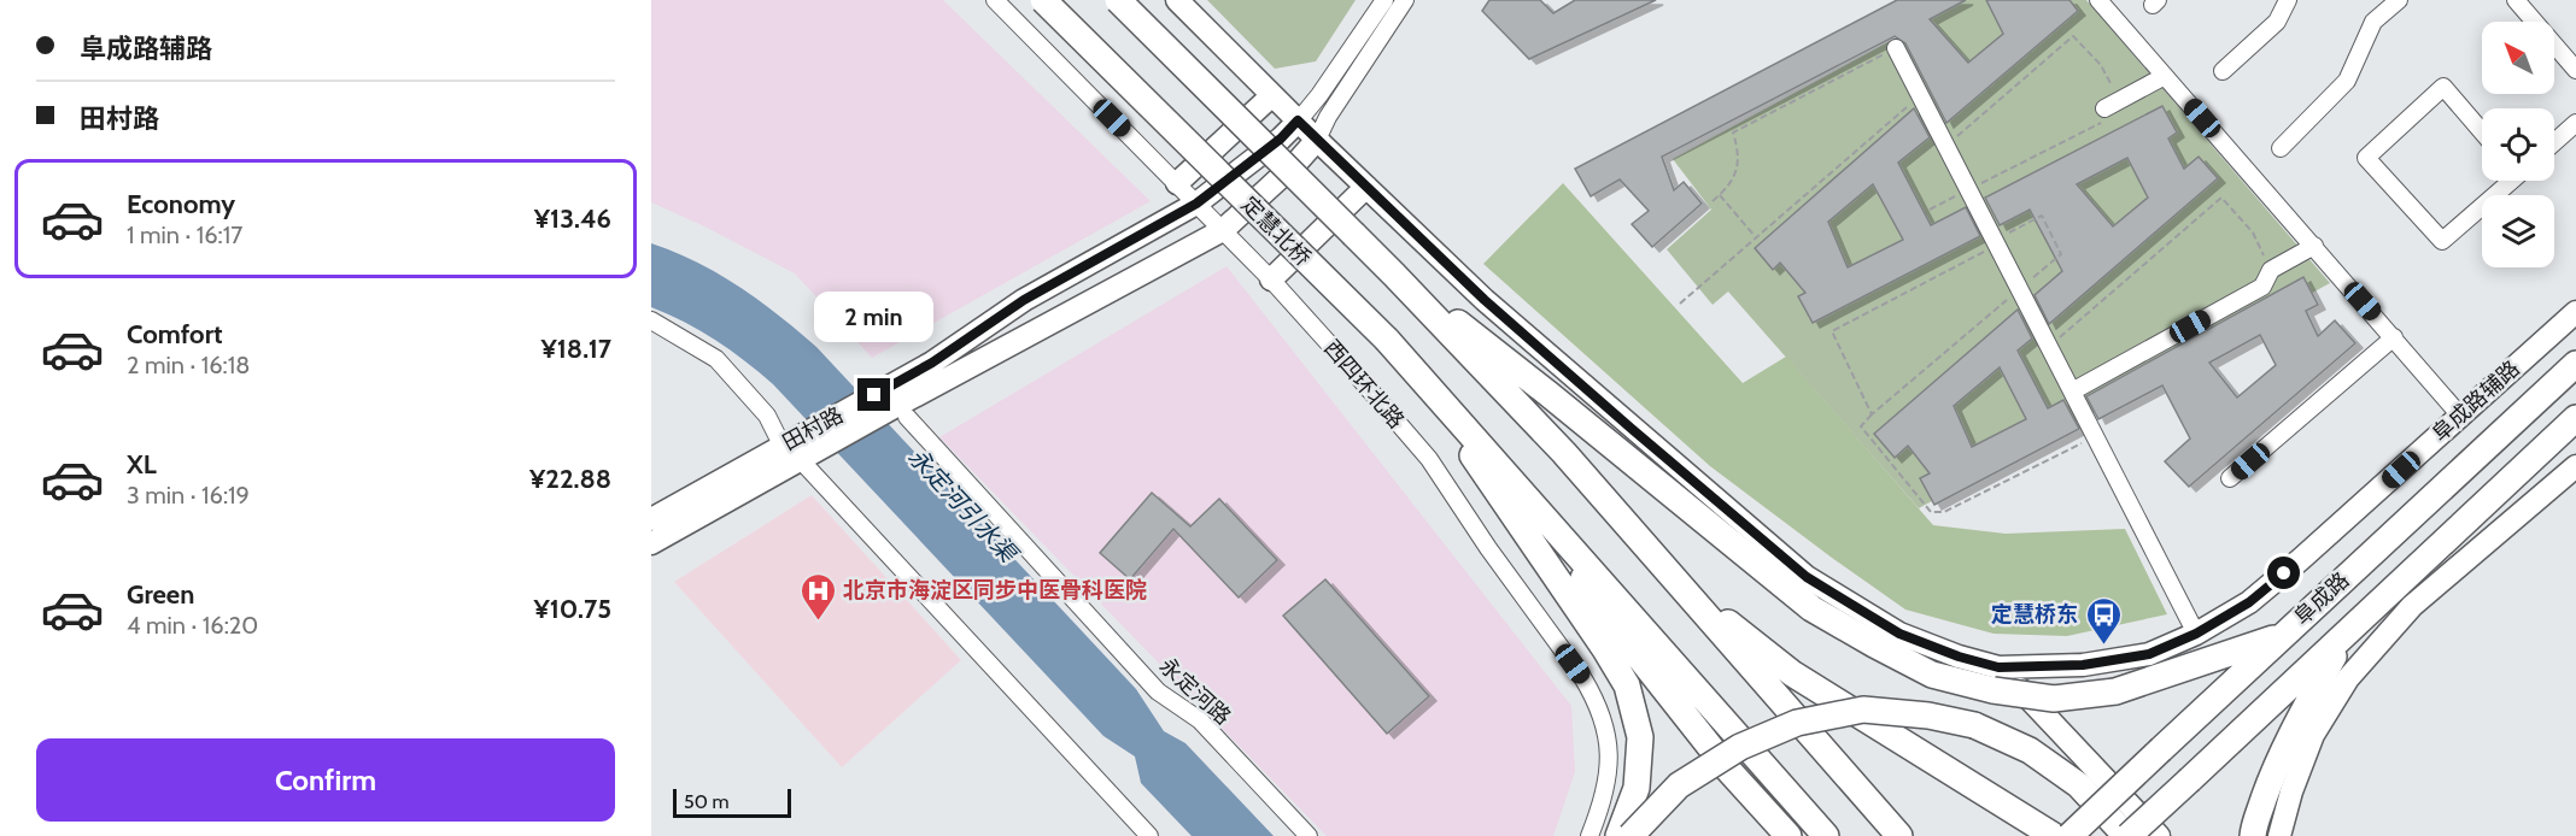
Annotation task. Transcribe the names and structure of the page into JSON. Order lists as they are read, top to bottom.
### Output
{
  "streets": {
    "highway": ["定慧北桥", "阜成路"],
    "main road": ["阜成路辅路", "田村路"],
    "street": ["西四环北路", "永定河路"]
  },
  "crossings": [
    ["西四环北路", "田村路"],
    ["田村路", "永定河路"]
  ],
  "water": ["永定河引水渠"],
  "places": {
    "hospital": ["北京市海淀区同步中医骨科医院"],
    "bus stop": ["定慧桥东"]
  },
  "scale_bar": "50 m",
  "north": "top left",
  "page": {
    "banner": ["阜成路辅路", "田村路"],
    "list": [
      {
        "name": "Economy",
        "note": "1 min · 16:17",
        "value": "¥13.46"
      },
      {
        "name": "Comfort",
        "note": "2 min · 16:18",
        "value": "¥18.17"
      },
      {
        "name": "XL",
        "note": "3 min · 16:19",
        "value": "¥22.88"
      },
      {
        "name": "Green",
        "note": "4 min · 16:20",
        "value": "¥10.75"
      }
    ],
    "bubble": "2 min",
    "buttons": "Confirm",
    "scale": "50 m"
  }
}
